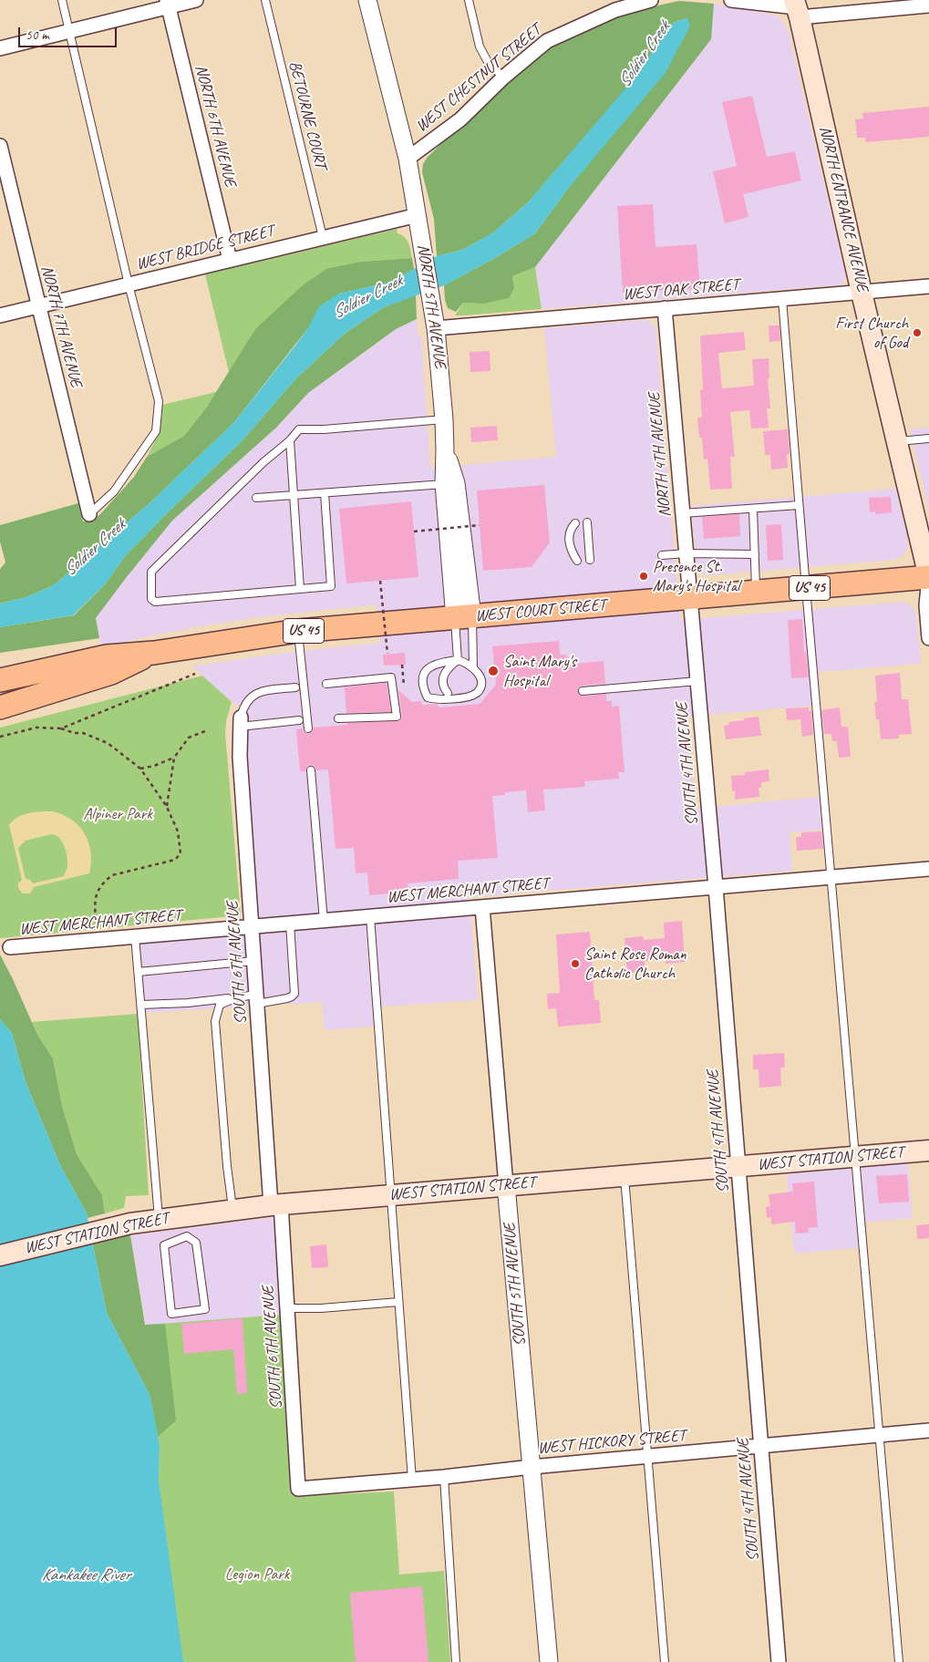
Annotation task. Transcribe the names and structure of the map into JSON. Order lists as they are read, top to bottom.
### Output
{
  "streets": {
    "main road": [
      "NORTH ENTRANCE AVENUE",
      "US 45",
      "WEST COURT STREET",
      "WEST STATION STREET"
    ],
    "street": [
      "WEST CHESTNUT STREET",
      "NORTH 6TH AVENUE",
      "WEST BRIDGE STREET",
      "WEST OAK STREET",
      "NORTH 5TH AVENUE",
      "NORTH 7TH AVENUE",
      "NORTH 4TH AVENUE",
      "SOUTH 4TH AVENUE",
      "WEST MERCHANT STREET",
      "SOUTH 6TH AVENUE",
      "SOUTH 5TH AVENUE",
      "WEST HICKORY STREET"
    ],
    "lane": ["BETOURNE COURT"]
  },
  "crossings": [
    ["WEST CHESTNUT STREET", "NORTH 5TH AVENUE"],
    ["BETOURNE COURT", "WEST BRIDGE STREET"],
    ["NORTH 6TH AVENUE", "WEST BRIDGE STREET"],
    ["NORTH ENTRANCE AVENUE", "WEST OAK STREET"],
    ["NORTH ENTRANCE AVENUE", "WEST COURT STREET"],
    ["WEST BRIDGE STREET", "NORTH 5TH AVENUE"],
    ["WEST BRIDGE STREET", "NORTH 7TH AVENUE"],
    ["WEST OAK STREET", "NORTH 5TH AVENUE"],
    ["WEST OAK STREET", "NORTH 4TH AVENUE"],
    ["NORTH 5TH AVENUE", "WEST COURT STREET"],
    ["NORTH 4TH AVENUE", "WEST COURT STREET"],
    ["NORTH 4TH AVENUE", "SOUTH 4TH AVENUE"],
    ["WEST COURT STREET", "SOUTH 4TH AVENUE"],
    ["SOUTH 4TH AVENUE", "WEST MERCHANT STREET"],
    ["SOUTH 4TH AVENUE", "WEST STATION STREET"],
    ["SOUTH 4TH AVENUE", "WEST HICKORY STREET"],
    ["WEST MERCHANT STREET", "SOUTH 6TH AVENUE"],
    ["WEST MERCHANT STREET", "SOUTH 5TH AVENUE"],
    ["SOUTH 6TH AVENUE", "WEST STATION STREET"],
    ["SOUTH 6TH AVENUE", "WEST HICKORY STREET"],
    ["WEST STATION STREET", "SOUTH 5TH AVENUE"],
    ["SOUTH 5TH AVENUE", "WEST HICKORY STREET"]
  ],
  "water": ["Soldier Creek", "Kankakee River"],
  "parks": ["Alpiner Park", "Legion Park"],
  "places": [
    "First Church of God",
    "Presence St. Mary's Hospital",
    "Saint Mary's Hospital",
    "Saint Rose Roman Catholic Church"
  ],
  "scale_bar": "50 m"
}
